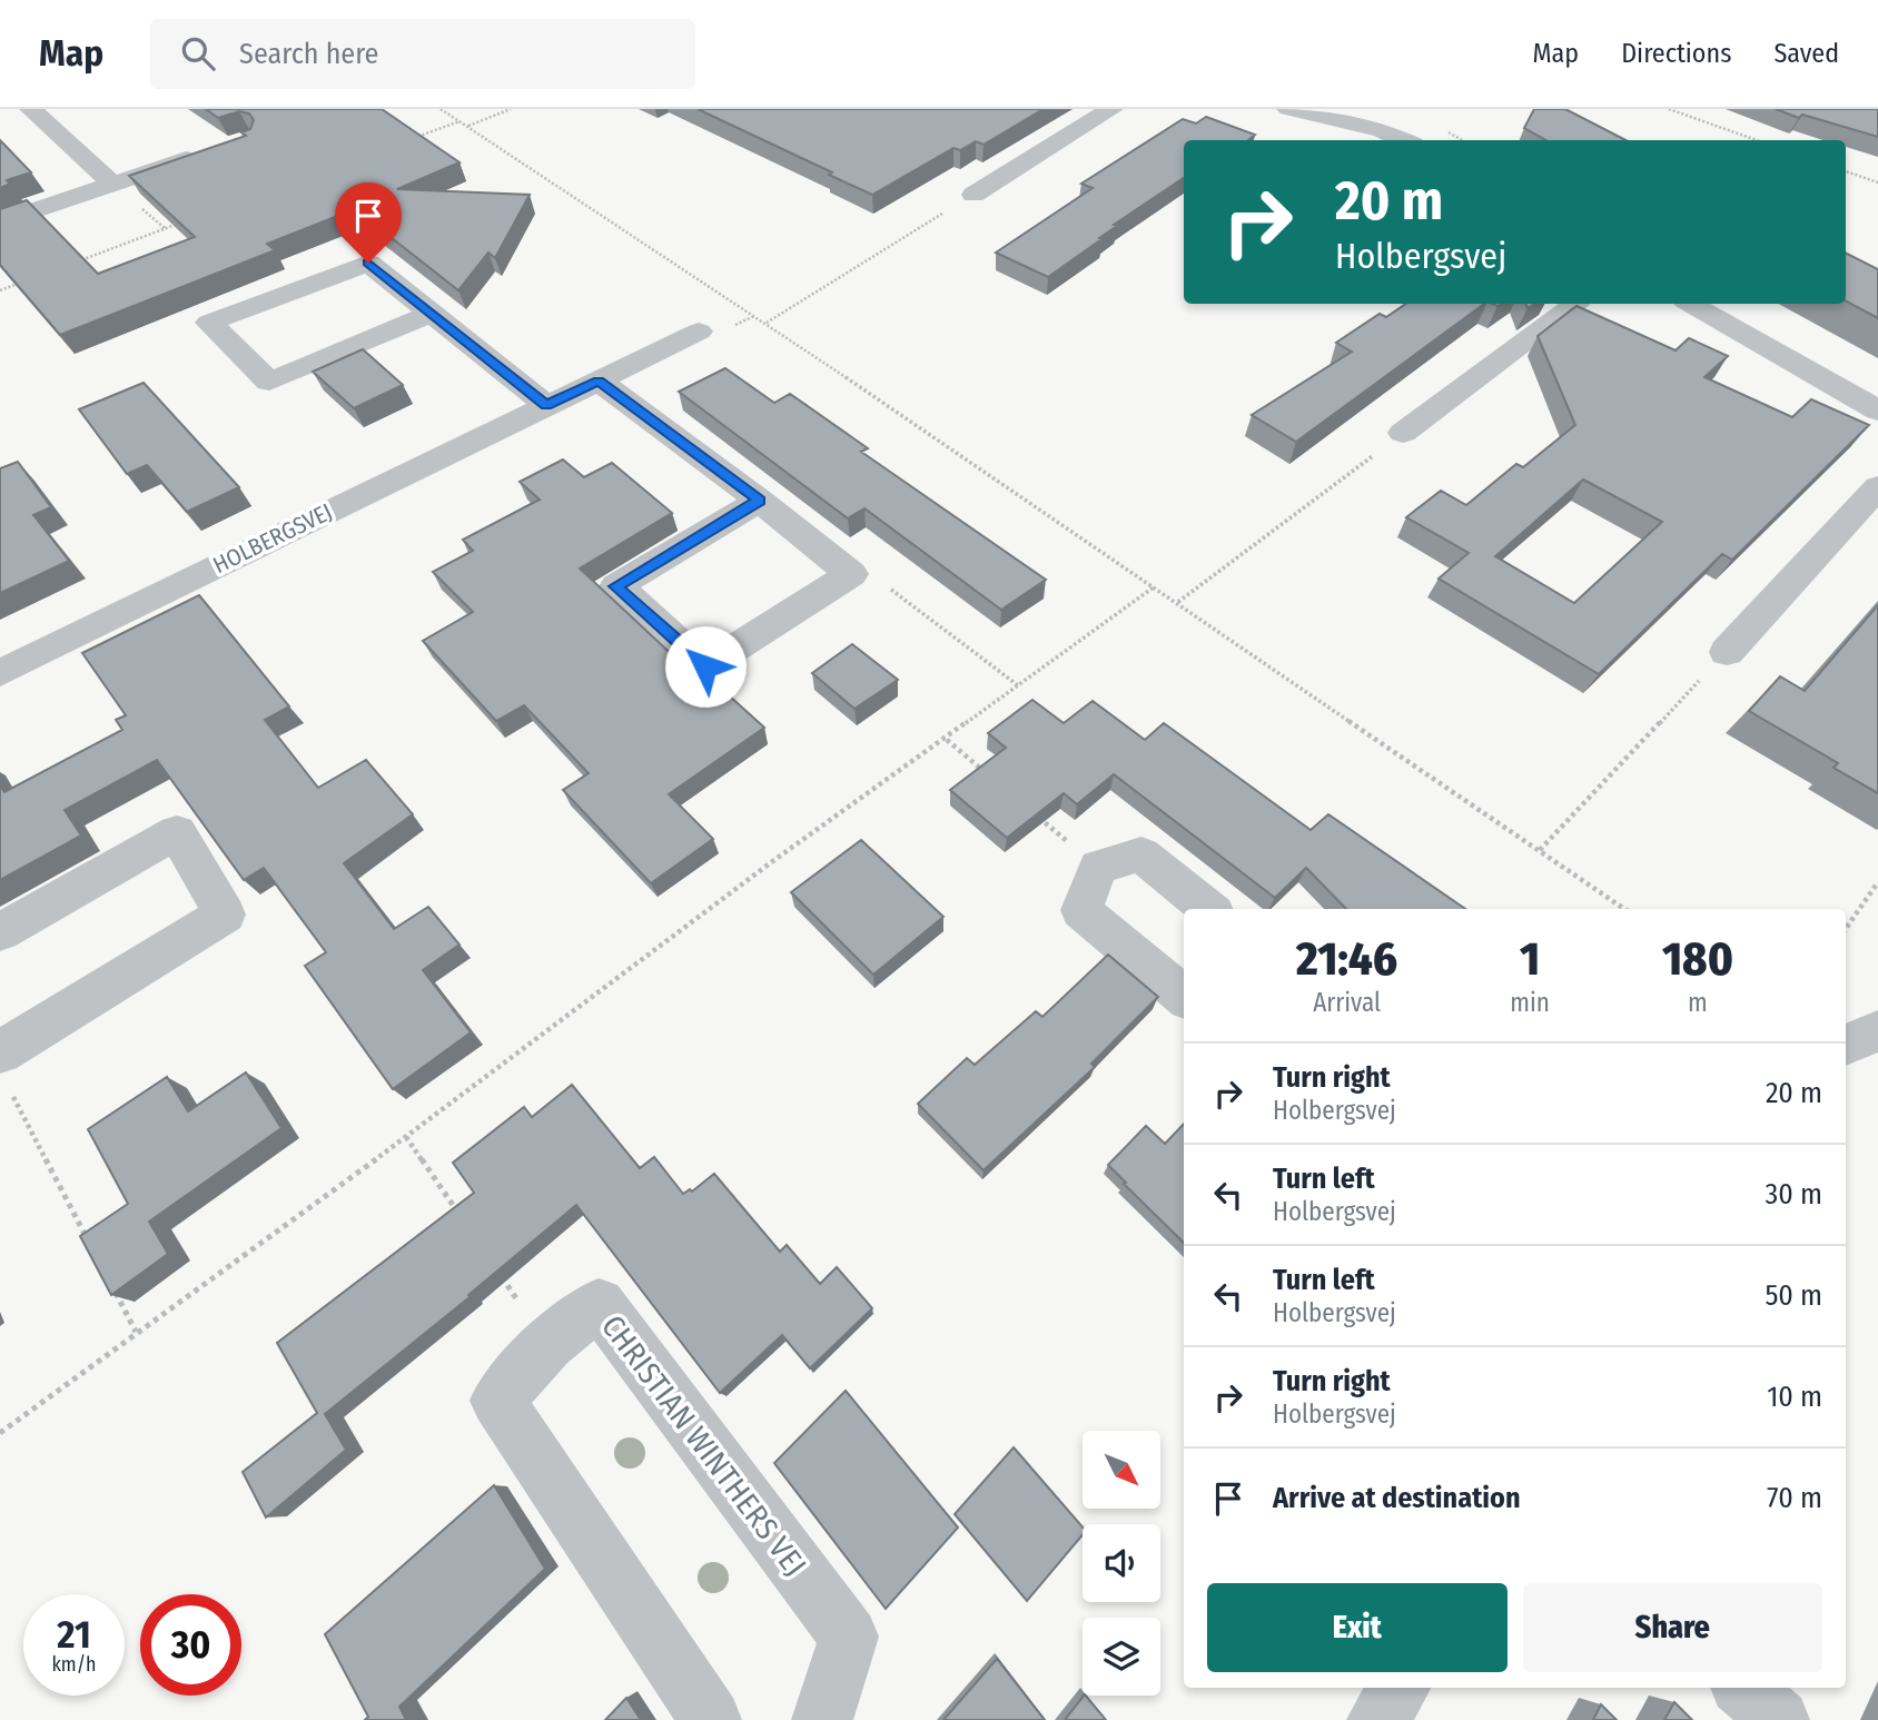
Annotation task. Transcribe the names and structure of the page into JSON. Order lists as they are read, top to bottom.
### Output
{
  "streets": {
    "street": ["HOLBERGSVEJ", "CHRISTIAN WINTHERS VEJ"]
  },
  "north": "bottom right",
  "page": {
    "header": "Map",
    "search": "Search here",
    "nav": ["Map", "Directions", "Saved"],
    "turn": ["20 m", "Holbergsvej"],
    "eta": [
      "21:46",
      "Arrival",
      "1",
      "min",
      "180",
      "m"
    ],
    "list": [
      {
        "name": "Turn right",
        "note": "Holbergsvej",
        "value": "20 m"
      },
      {
        "name": "Turn left",
        "note": "Holbergsvej",
        "value": "30 m"
      },
      {
        "name": "Turn left",
        "note": "Holbergsvej",
        "value": "50 m"
      },
      {
        "name": "Turn right",
        "note": "Holbergsvej",
        "value": "10 m"
      },
      {
        "name": "Arrive at destination",
        "value": "70 m"
      }
    ],
    "buttons": ["Exit", "Share"],
    "speed": "21 km/h",
    "limit": "30"
  }
}
